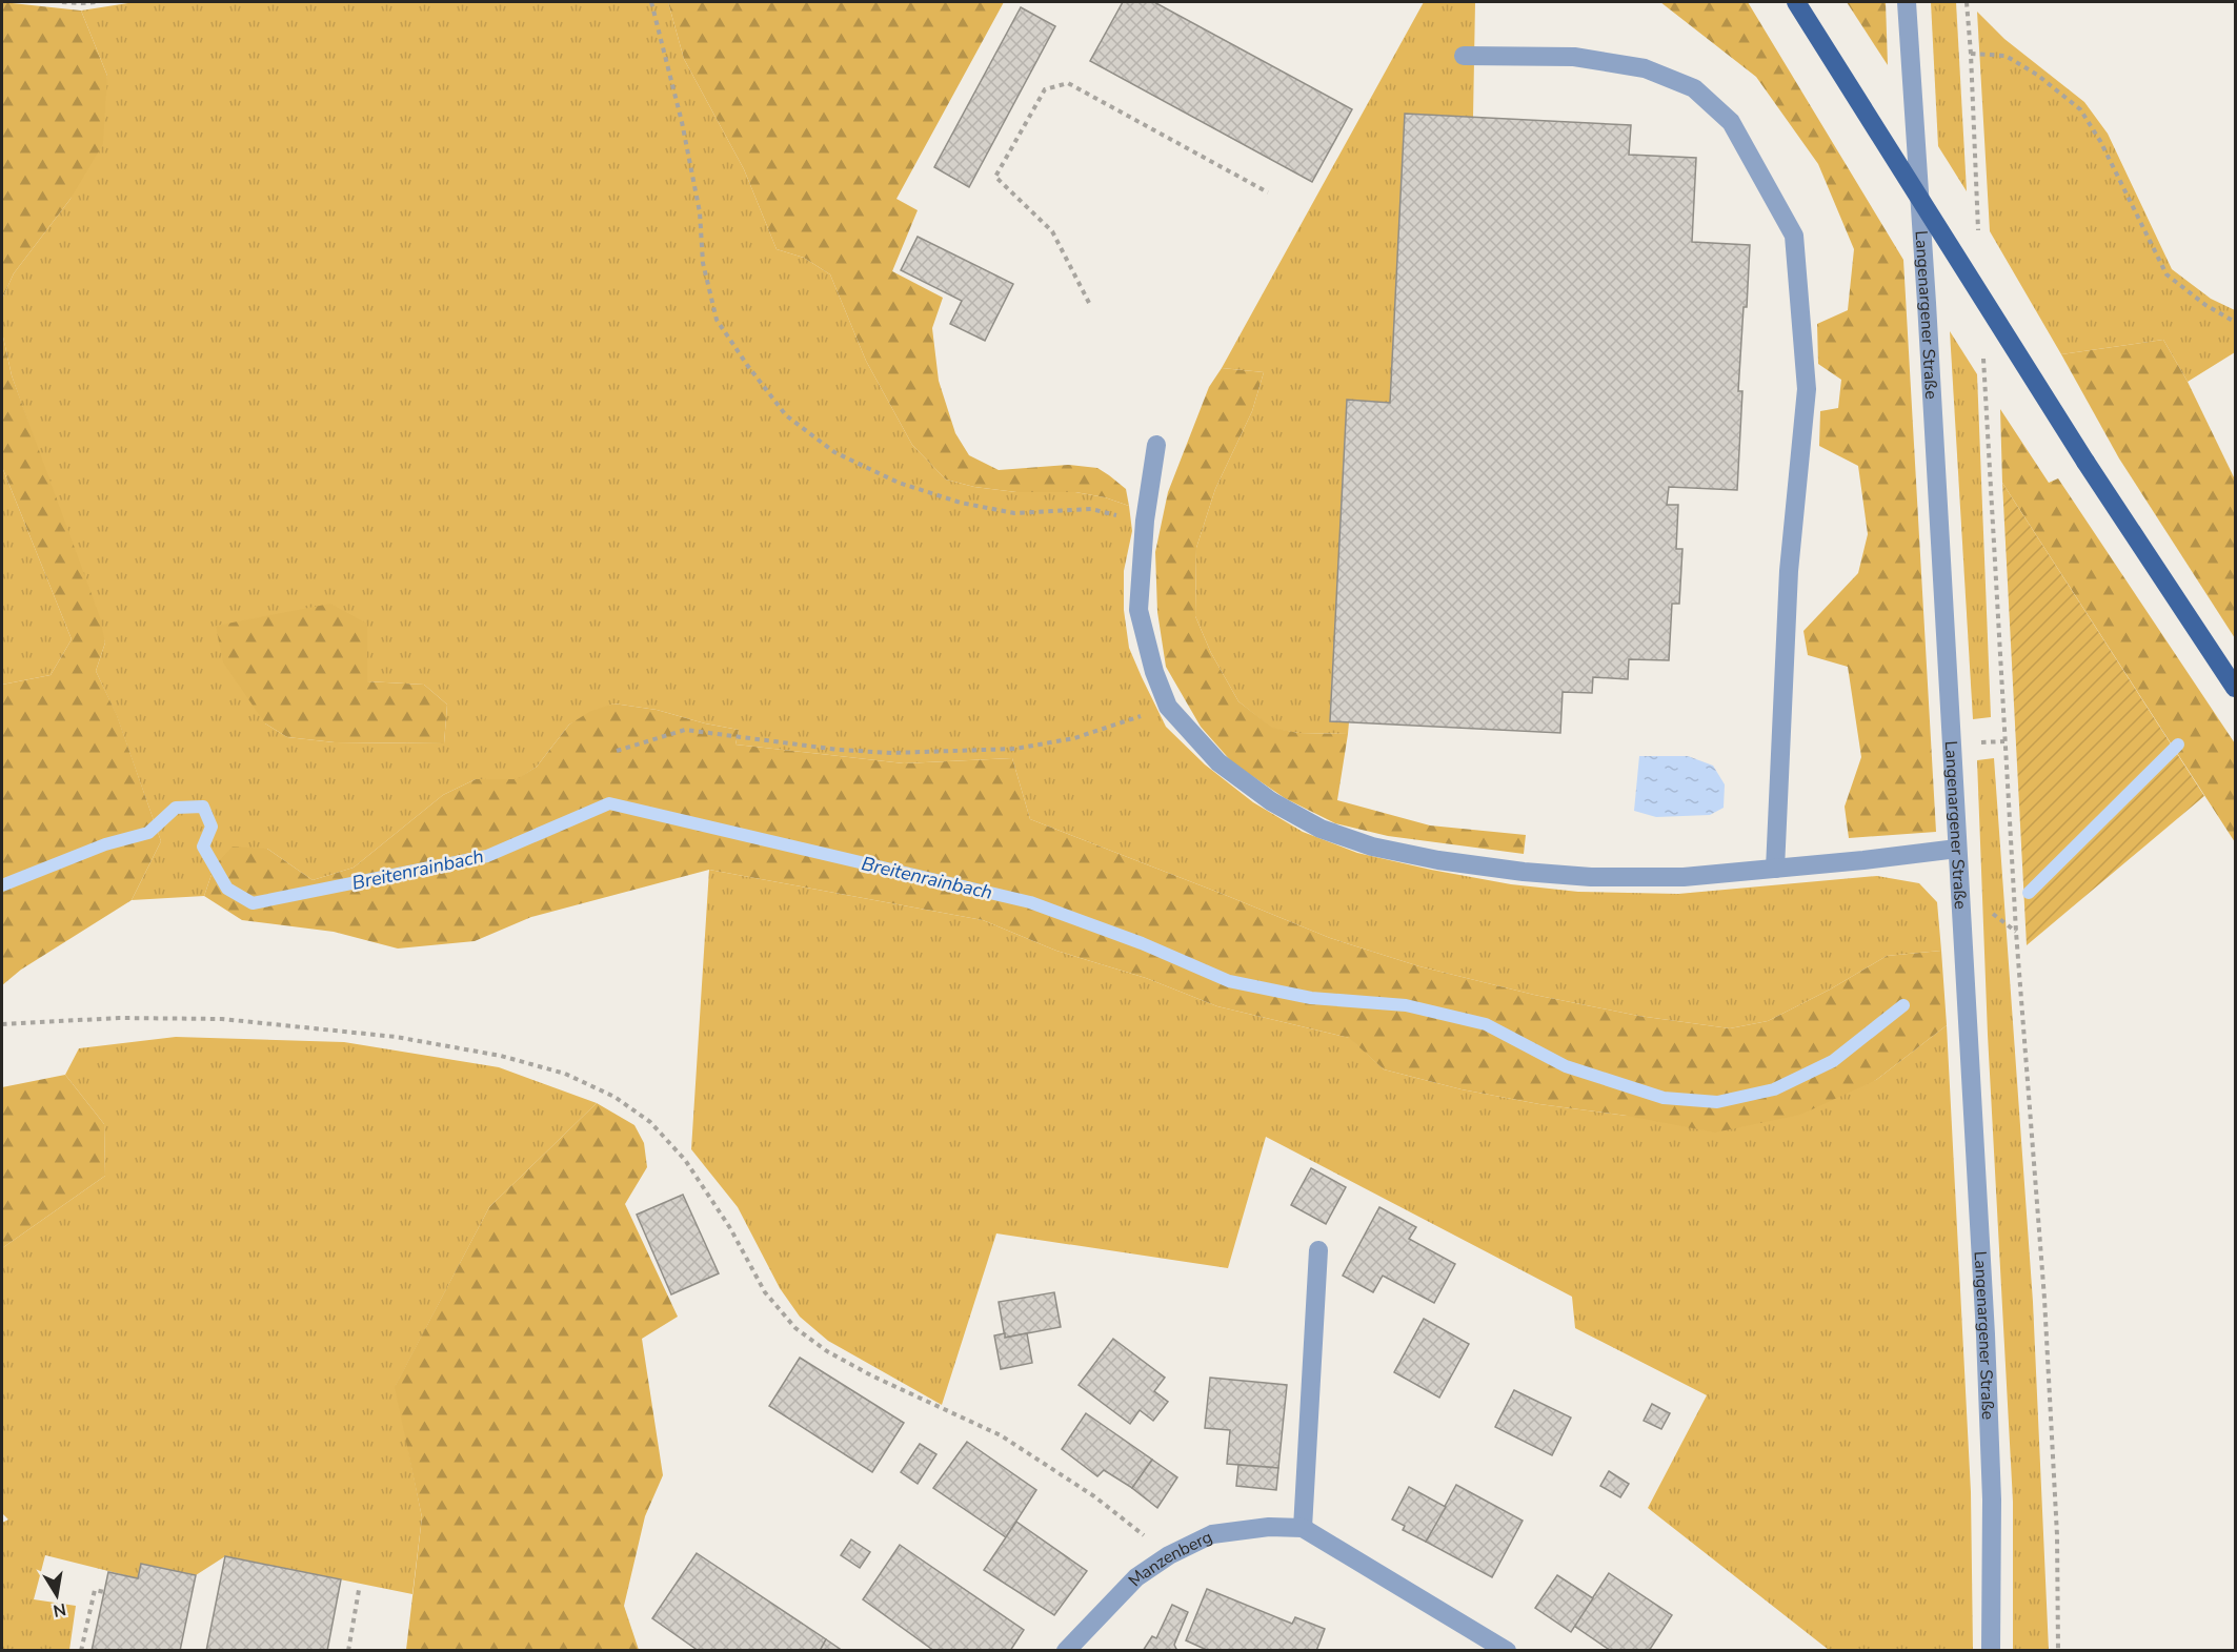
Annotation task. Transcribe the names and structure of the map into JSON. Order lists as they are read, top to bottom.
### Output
{
  "streets": {
    "street": ["Langenargener Straße", "Manzenberg"]
  },
  "water": ["Breitenrainbach"],
  "north": "bottom"
}
